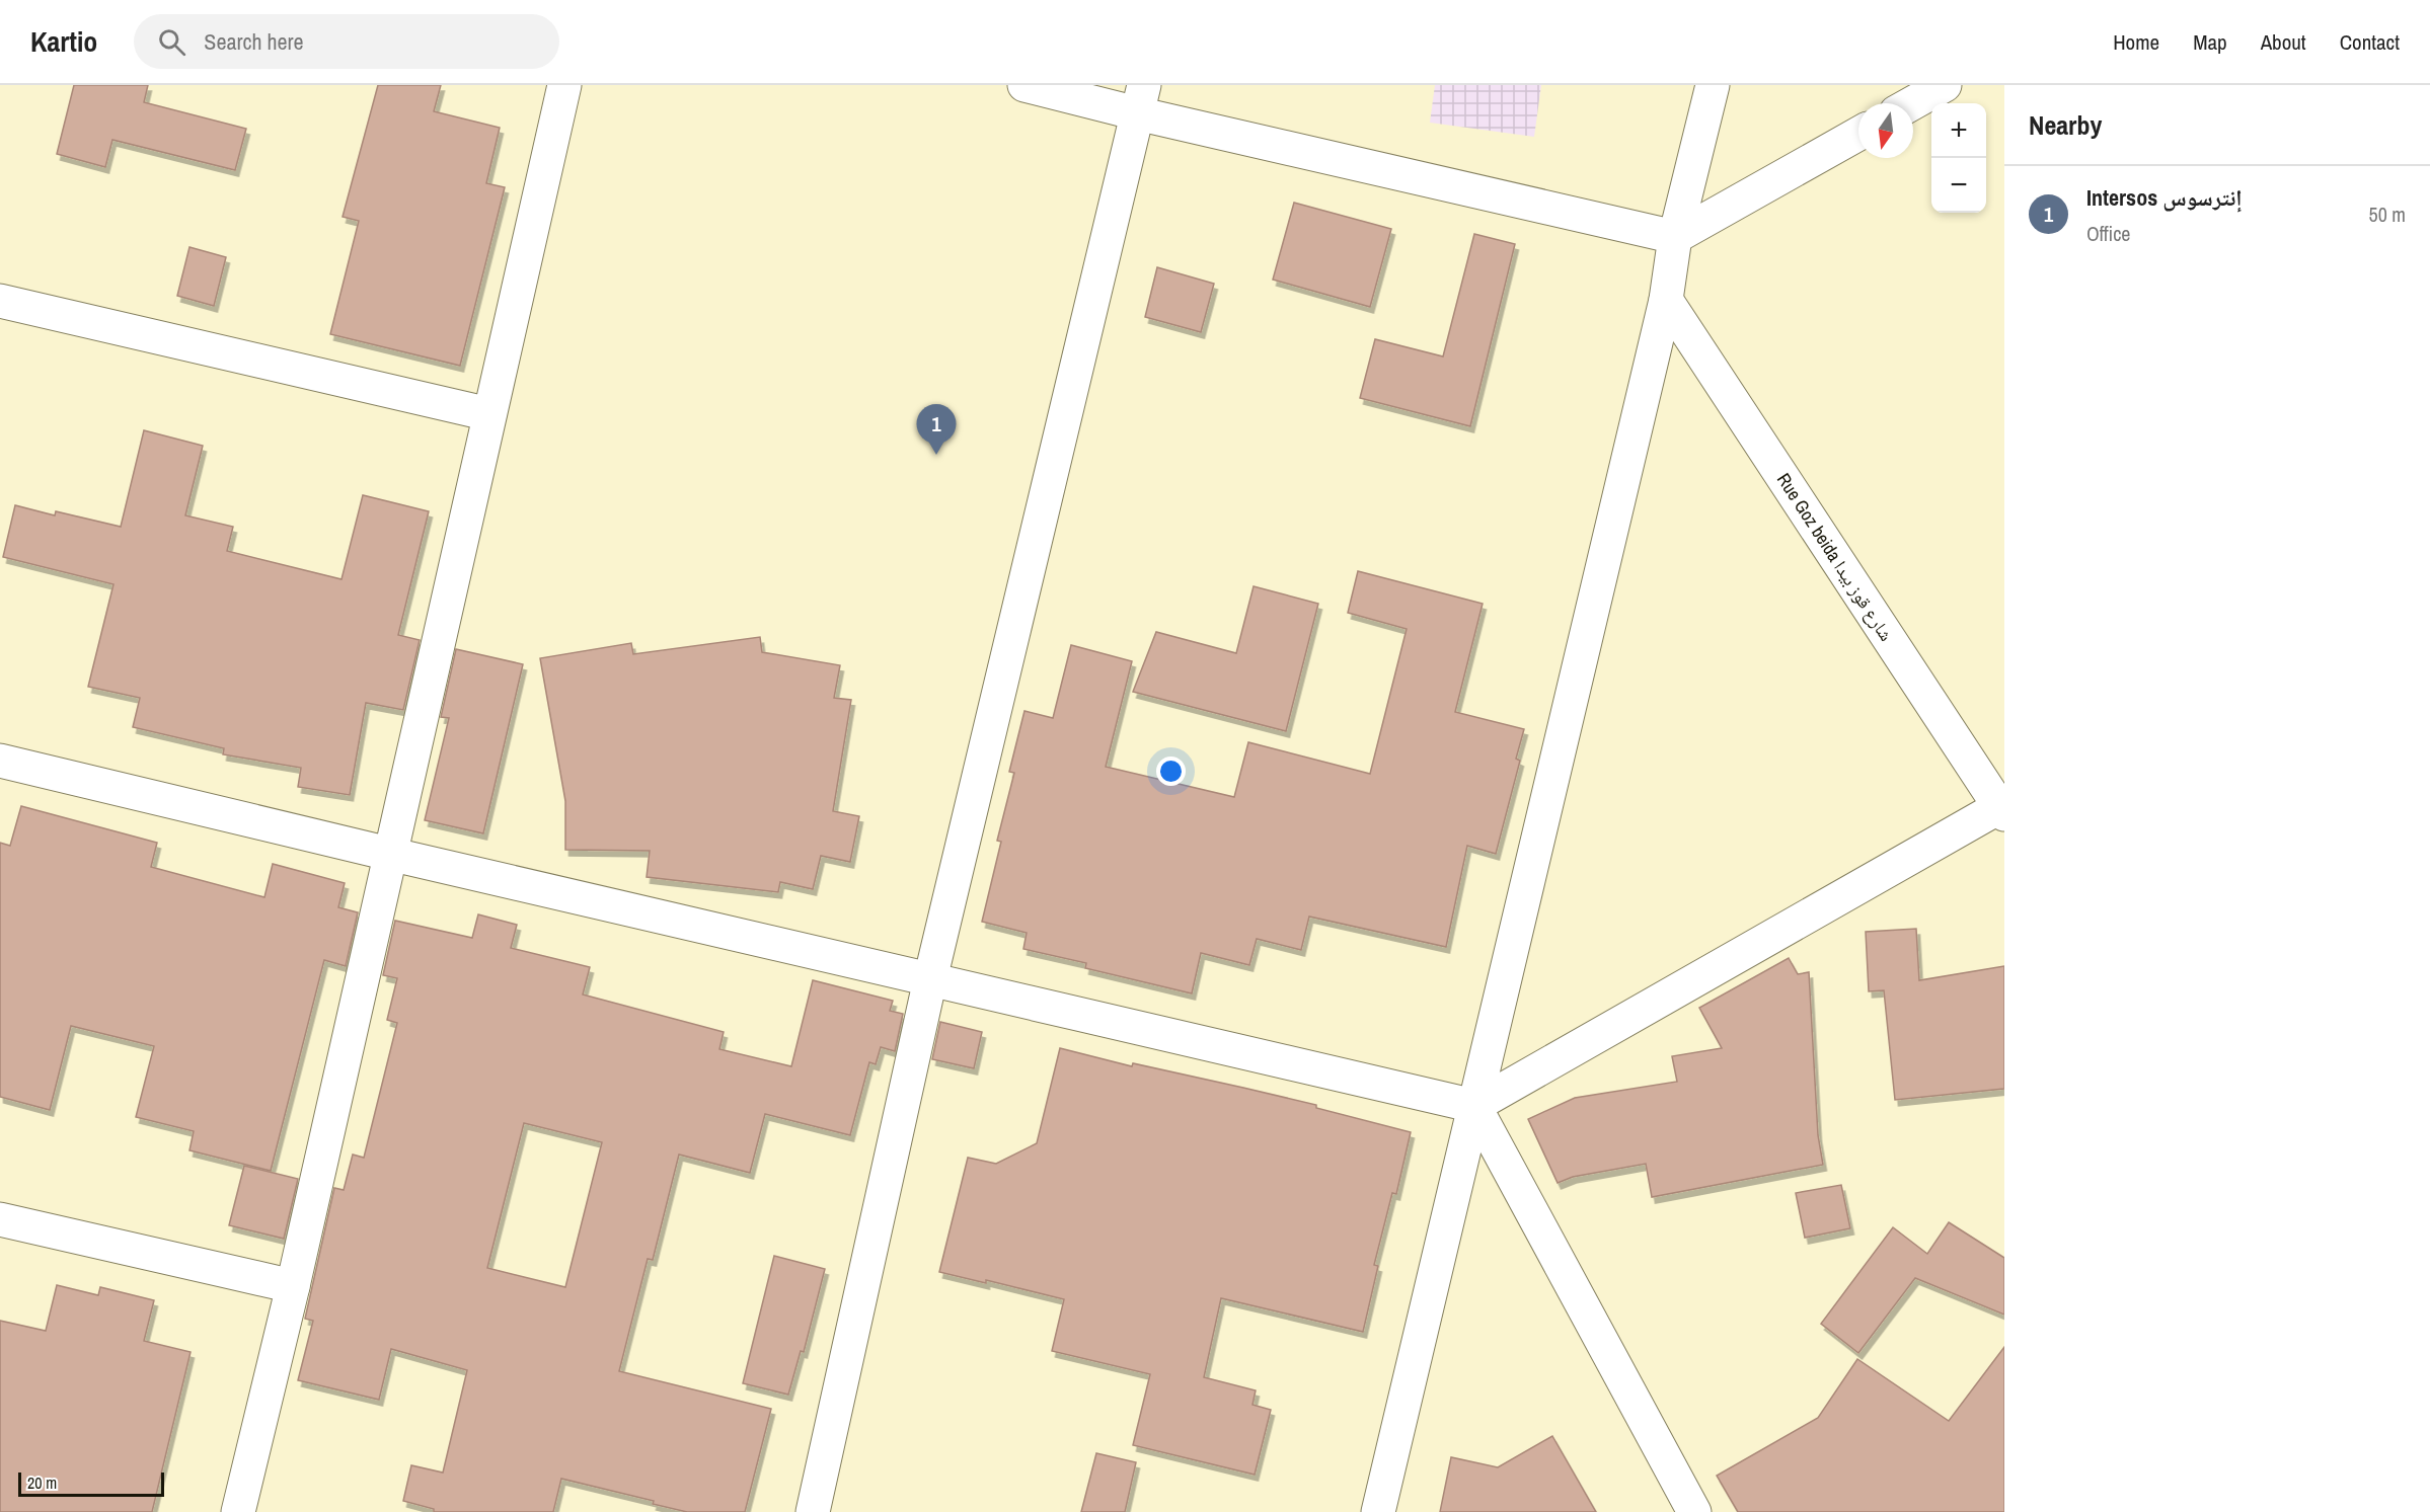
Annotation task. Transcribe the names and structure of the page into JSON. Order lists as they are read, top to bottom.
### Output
{
  "streets": {
    "street": ["Rue Goz beida شارع قوز بيدا"]
  },
  "scale_bar": "20 m",
  "north": "bottom",
  "page": {
    "header": "Kartio",
    "search": "Search here",
    "nav": [
      "Home",
      "Map",
      "About",
      "Contact"
    ],
    "heading": "Nearby",
    "map_buttons": ["+", "−"],
    "list": [
      {
        "mark": "1",
        "name": "Intersos إنترسوس",
        "note": "Office",
        "value": "50 m"
      }
    ],
    "pins": "1",
    "scale": "20 m"
  }
}
